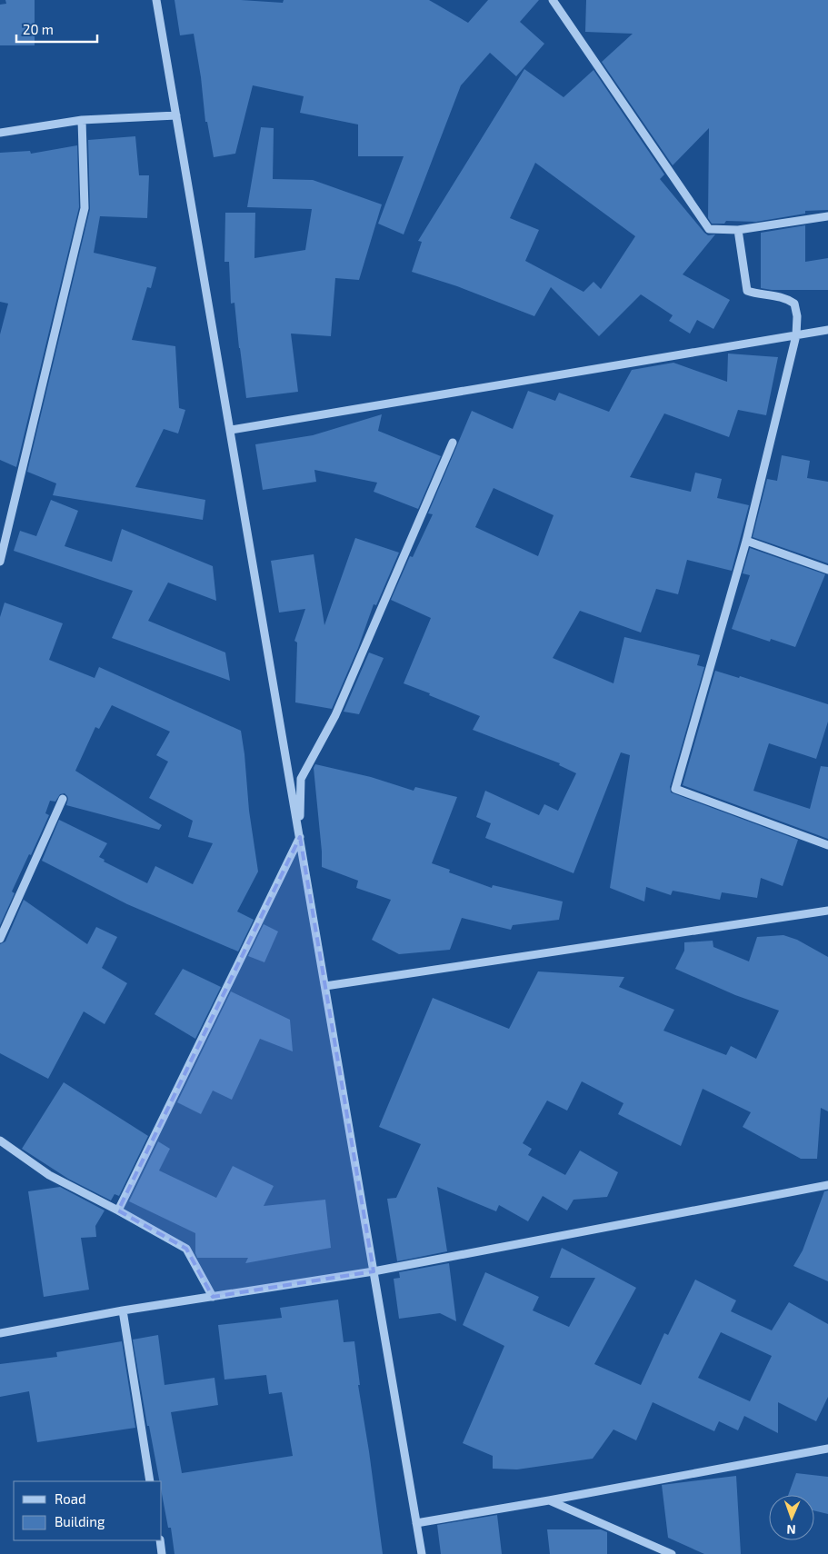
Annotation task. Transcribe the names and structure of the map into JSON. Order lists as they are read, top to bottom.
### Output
{
  "legend": ["Road", "Building"],
  "scale_bar": "20 m",
  "north": "bottom"
}
